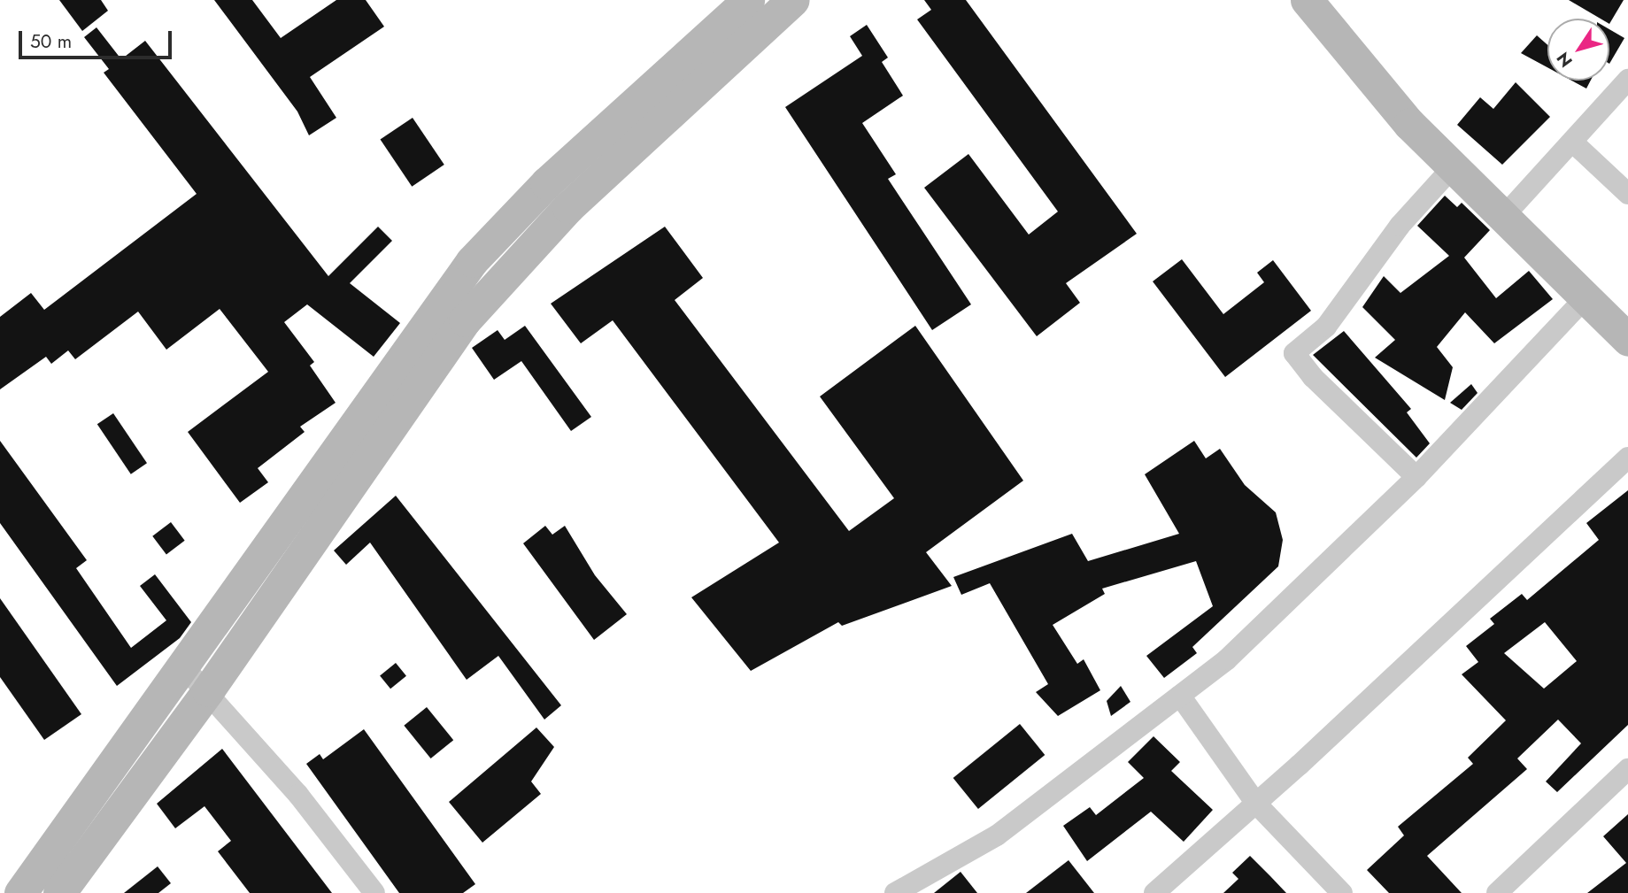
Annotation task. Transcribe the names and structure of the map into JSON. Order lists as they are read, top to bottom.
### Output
{
  "scale_bar": "50 m",
  "north": "bottom left"
}
